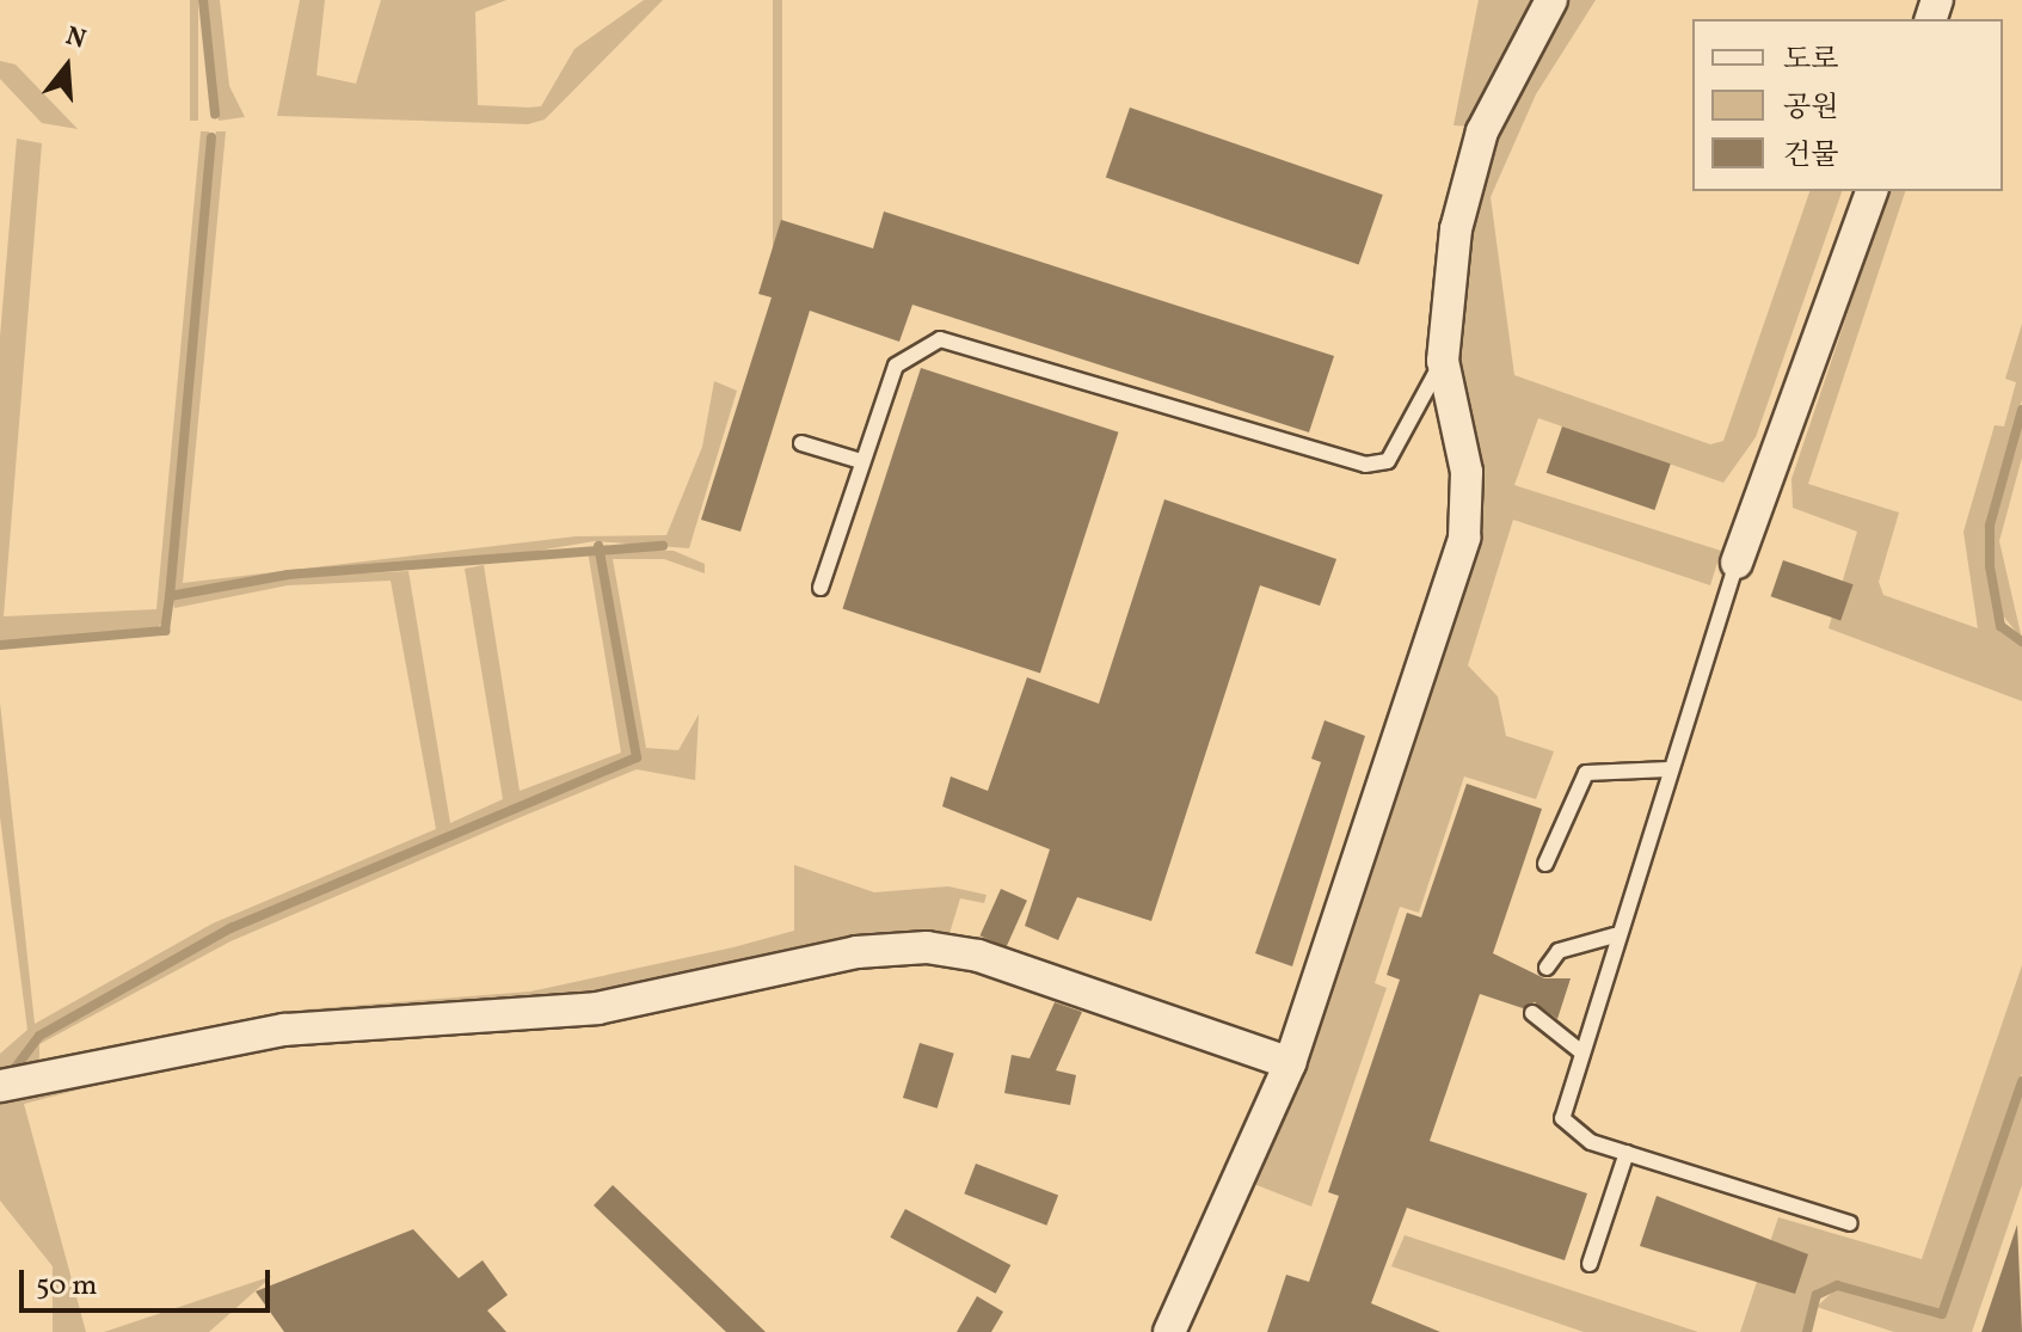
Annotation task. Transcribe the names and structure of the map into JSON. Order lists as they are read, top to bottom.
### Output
{
  "legend": ["도로", "공원", "건물"],
  "scale_bar": "50 m",
  "north": "top"
}
